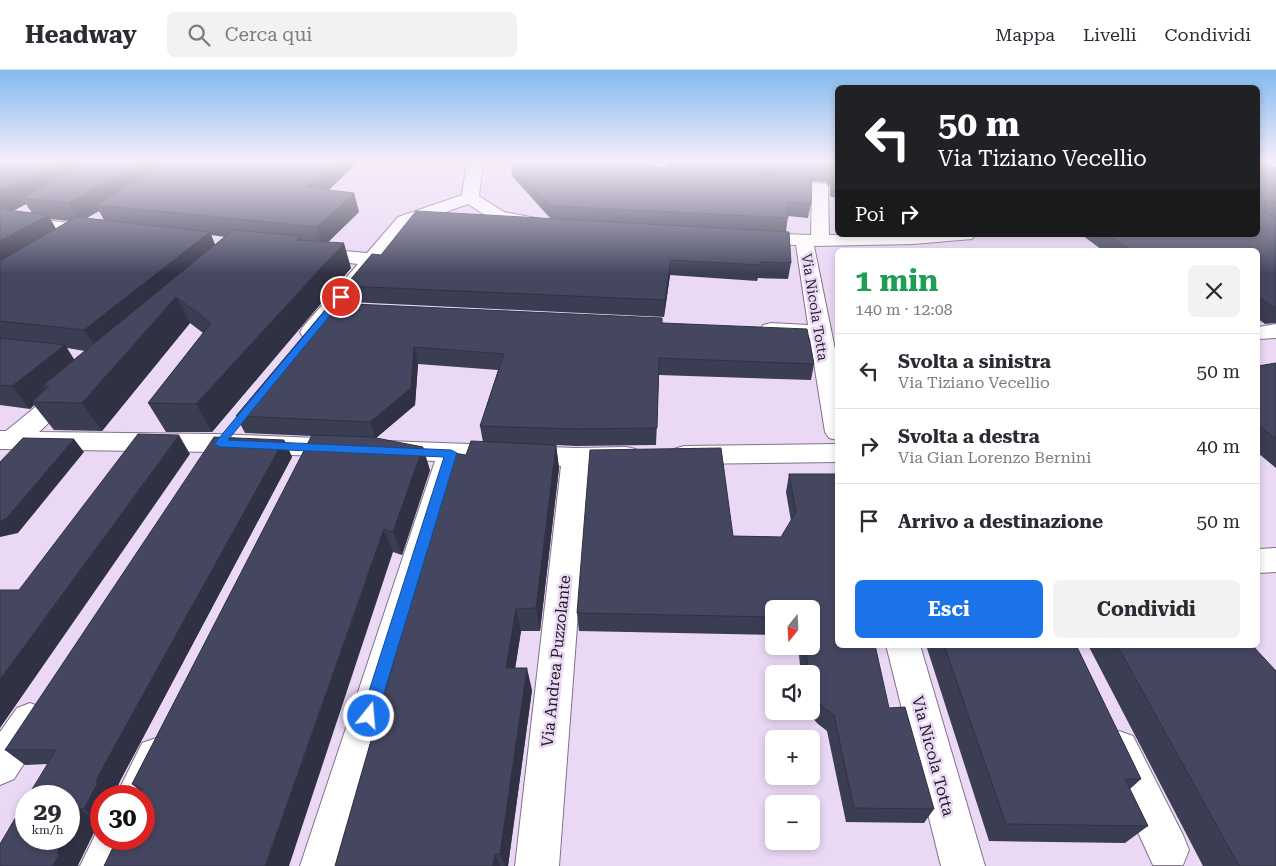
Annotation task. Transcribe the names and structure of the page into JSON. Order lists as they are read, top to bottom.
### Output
{
  "streets": {
    "street": ["Via Nicola Totta", "Via Andrea Puzzolante"]
  },
  "north": "bottom",
  "page": {
    "header": "Headway",
    "search": "Cerca qui",
    "nav": ["Mappa", "Livelli", "Condividi"],
    "turn": ["50 m", "Via Tiziano Vecellio"],
    "then": "Poi",
    "heading": ["1 min", "140 m · 12:08"],
    "list": [
      {
        "name": "Svolta a sinistra",
        "note": "Via Tiziano Vecellio",
        "value": "50 m"
      },
      {
        "name": "Svolta a destra",
        "note": "Via Gian Lorenzo Bernini",
        "value": "40 m"
      },
      {
        "name": "Arrivo a destinazione",
        "value": "50 m"
      }
    ],
    "buttons": ["Esci", "Condividi"],
    "map_buttons": ["+", "−"],
    "speed": "29 km/h",
    "limit": "30"
  }
}
